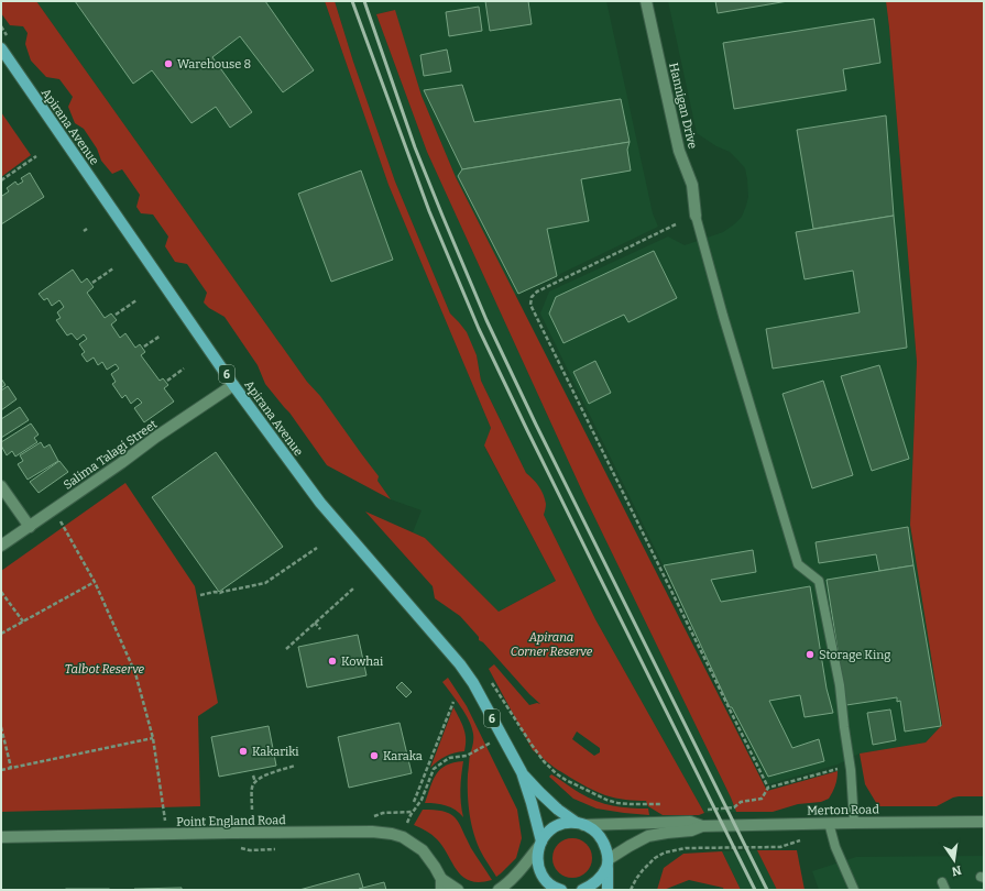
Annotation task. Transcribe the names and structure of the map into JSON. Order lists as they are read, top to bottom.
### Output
{
  "streets": {
    "main road": ["Apirana Avenue", "6"],
    "street": [
      "Hannigan Drive",
      "Salima Talagi Street",
      "Merton Road",
      "Point England Road"
    ]
  },
  "crossings": [
    ["Apirana Avenue", "6"],
    ["Apirana Avenue", "Salima Talagi Street"],
    ["Apirana Avenue", "Merton Road"],
    ["6", "Merton Road"]
  ],
  "parks": ["Apirana Corner Reserve", "Talbot Reserve"],
  "places": [
    "Warehouse 8",
    "Storage King",
    "Kowhai",
    "Kakariki",
    "Karaka"
  ],
  "north": "bottom"
}
